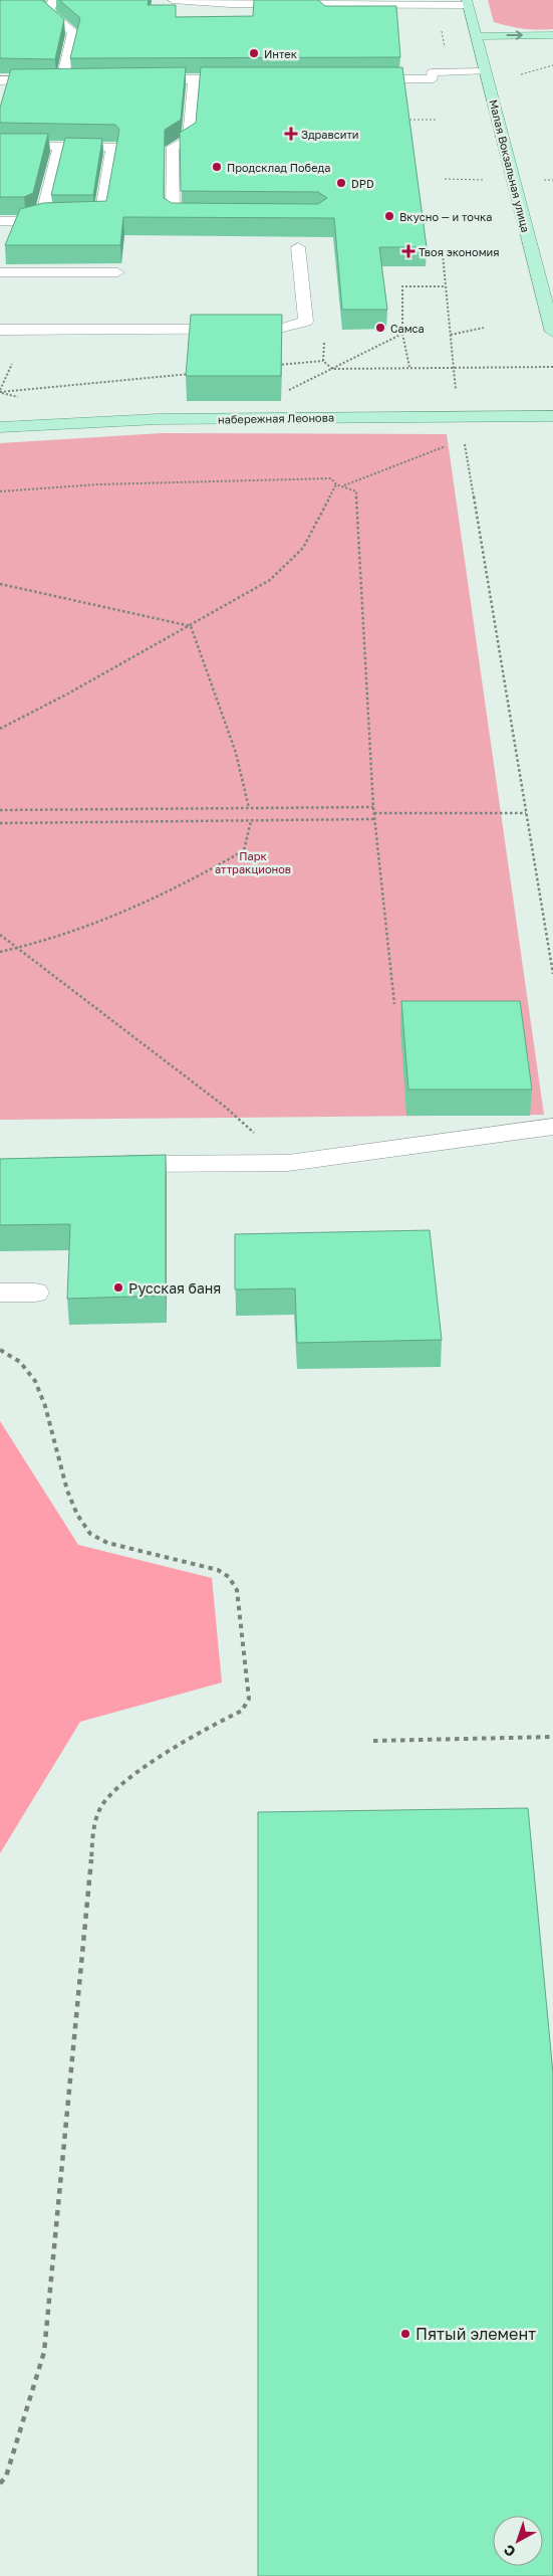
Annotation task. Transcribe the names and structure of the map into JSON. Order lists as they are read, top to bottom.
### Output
{
  "streets": {
    "main road": ["Малая Вокзальная улица", "набережная Леонова"]
  },
  "parks": ["Парк аттракционов"],
  "places": {
    "other": [
      "Интек",
      "Продсклад Победа",
      "DPD",
      "Вкусно — и точка",
      "Самса",
      "Русская баня",
      "Пятый элемент"
    ],
    "health": ["Здравсити", "Твоя экономия"]
  },
  "north": "bottom left"
}
